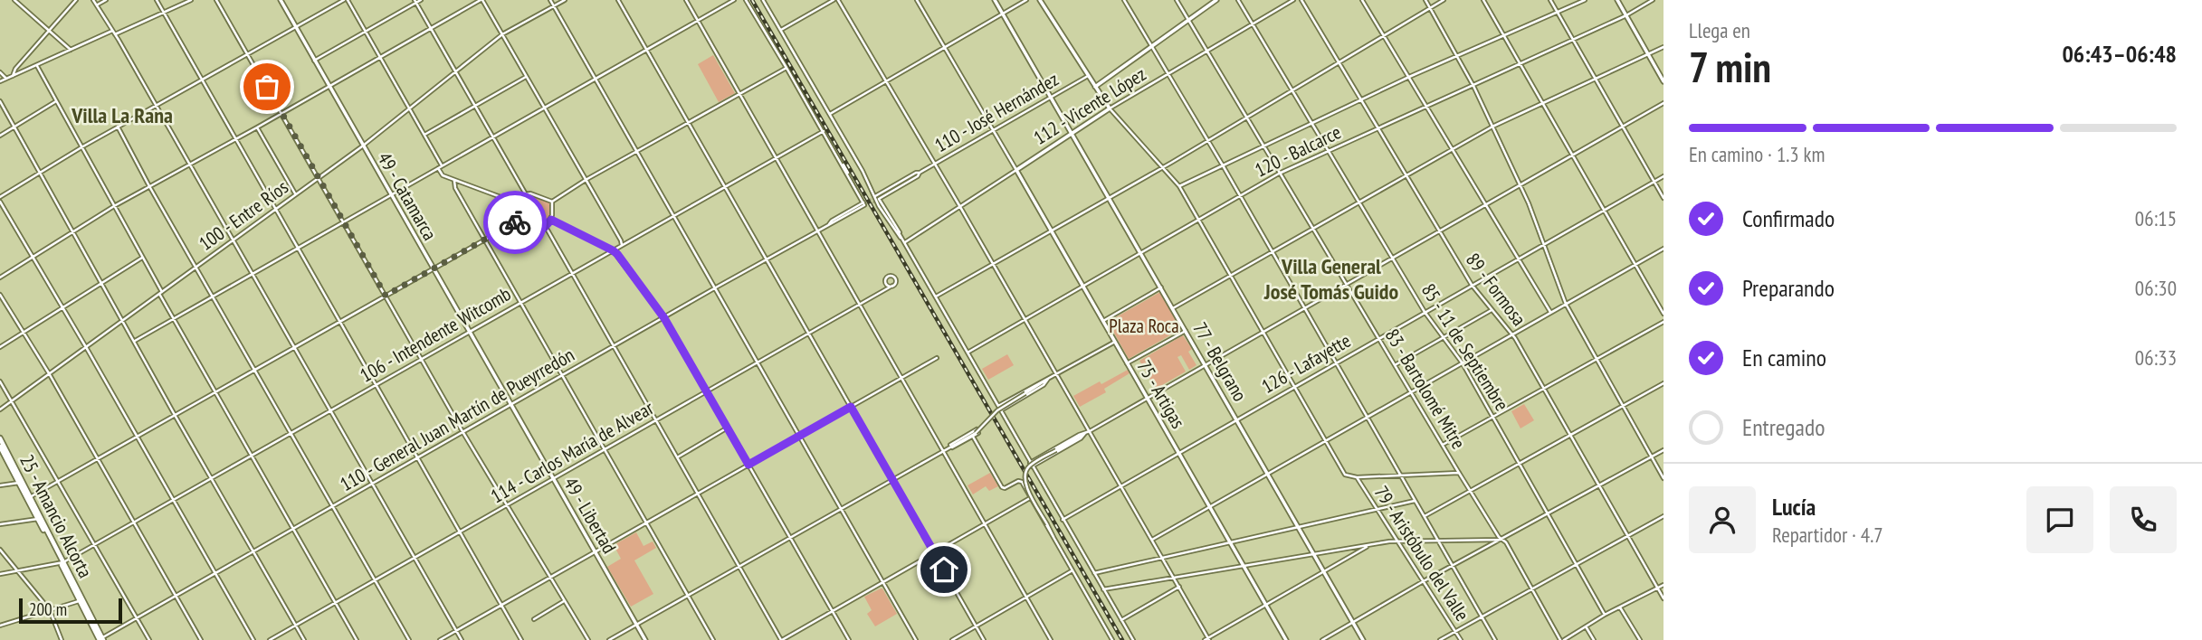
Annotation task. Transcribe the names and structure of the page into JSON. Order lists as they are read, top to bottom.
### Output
{
  "streets": {
    "main road": ["25 - Amancio Alcorta"],
    "street": [
      "112 - Vicente López",
      "110 - José Hernández",
      "120 - Balcarce",
      "49 - Catamarca",
      "100 - Entre Ríos",
      "89 - Formosa",
      "106 - Intendente Witcomb",
      "85 - 11 de Septiembre",
      "77 - Belgrano",
      "126 - Lafayette",
      "83 - Bartolomé Mitre",
      "75 - Artigas",
      "110 - General Juan Martín de Pueyrredón",
      "114 - Carlos María de Alvear",
      "49 - Libertad",
      "79 - Aristóbulo del Valle"
    ]
  },
  "crossings": [
    ["112 - Vicente López", "110 - José Hernández"],
    ["112 - Vicente López", "85 - 11 de Septiembre"],
    ["112 - Vicente López", "77 - Belgrano"],
    ["112 - Vicente López", "83 - Bartolomé Mitre"],
    ["112 - Vicente López", "75 - Artigas"],
    ["112 - Vicente López", "79 - Aristóbulo del Valle"],
    ["110 - José Hernández", "77 - Belgrano"],
    ["110 - José Hernández", "75 - Artigas"],
    ["110 - José Hernández", "79 - Aristóbulo del Valle"],
    ["120 - Balcarce", "89 - Formosa"],
    ["120 - Balcarce", "85 - 11 de Septiembre"],
    ["120 - Balcarce", "77 - Belgrano"],
    ["120 - Balcarce", "83 - Bartolomé Mitre"],
    ["120 - Balcarce", "75 - Artigas"],
    ["120 - Balcarce", "79 - Aristóbulo del Valle"],
    ["49 - Catamarca", "100 - Entre Ríos"],
    ["49 - Catamarca", "106 - Intendente Witcomb"],
    ["49 - Catamarca", "110 - General Juan Martín de Pueyrredón"],
    ["49 - Catamarca", "49 - Libertad"],
    ["89 - Formosa", "126 - Lafayette"],
    ["85 - 11 de Septiembre", "126 - Lafayette"],
    ["77 - Belgrano", "126 - Lafayette"],
    ["126 - Lafayette", "83 - Bartolomé Mitre"],
    ["126 - Lafayette", "75 - Artigas"],
    ["126 - Lafayette", "79 - Aristóbulo del Valle"],
    ["110 - General Juan Martín de Pueyrredón", "49 - Libertad"],
    ["114 - Carlos María de Alvear", "49 - Libertad"]
  ],
  "districts": ["Villa La Rana", "Villa General José Tomás Guido"],
  "parks": ["Plaza Roca"],
  "scale_bar": "200 m",
  "page": {
    "heading": ["7 min", "Llega en", "06:43–06:48"],
    "panel": ["Lucía", "Repartidor · 4.7"],
    "bar": "En camino · 1.3 km",
    "list": [
      ["Confirmado", "06:15"],
      ["Preparando", "06:30"],
      ["En camino", "06:33"],
      "Entregado"
    ],
    "scale": "200 m"
  }
}
